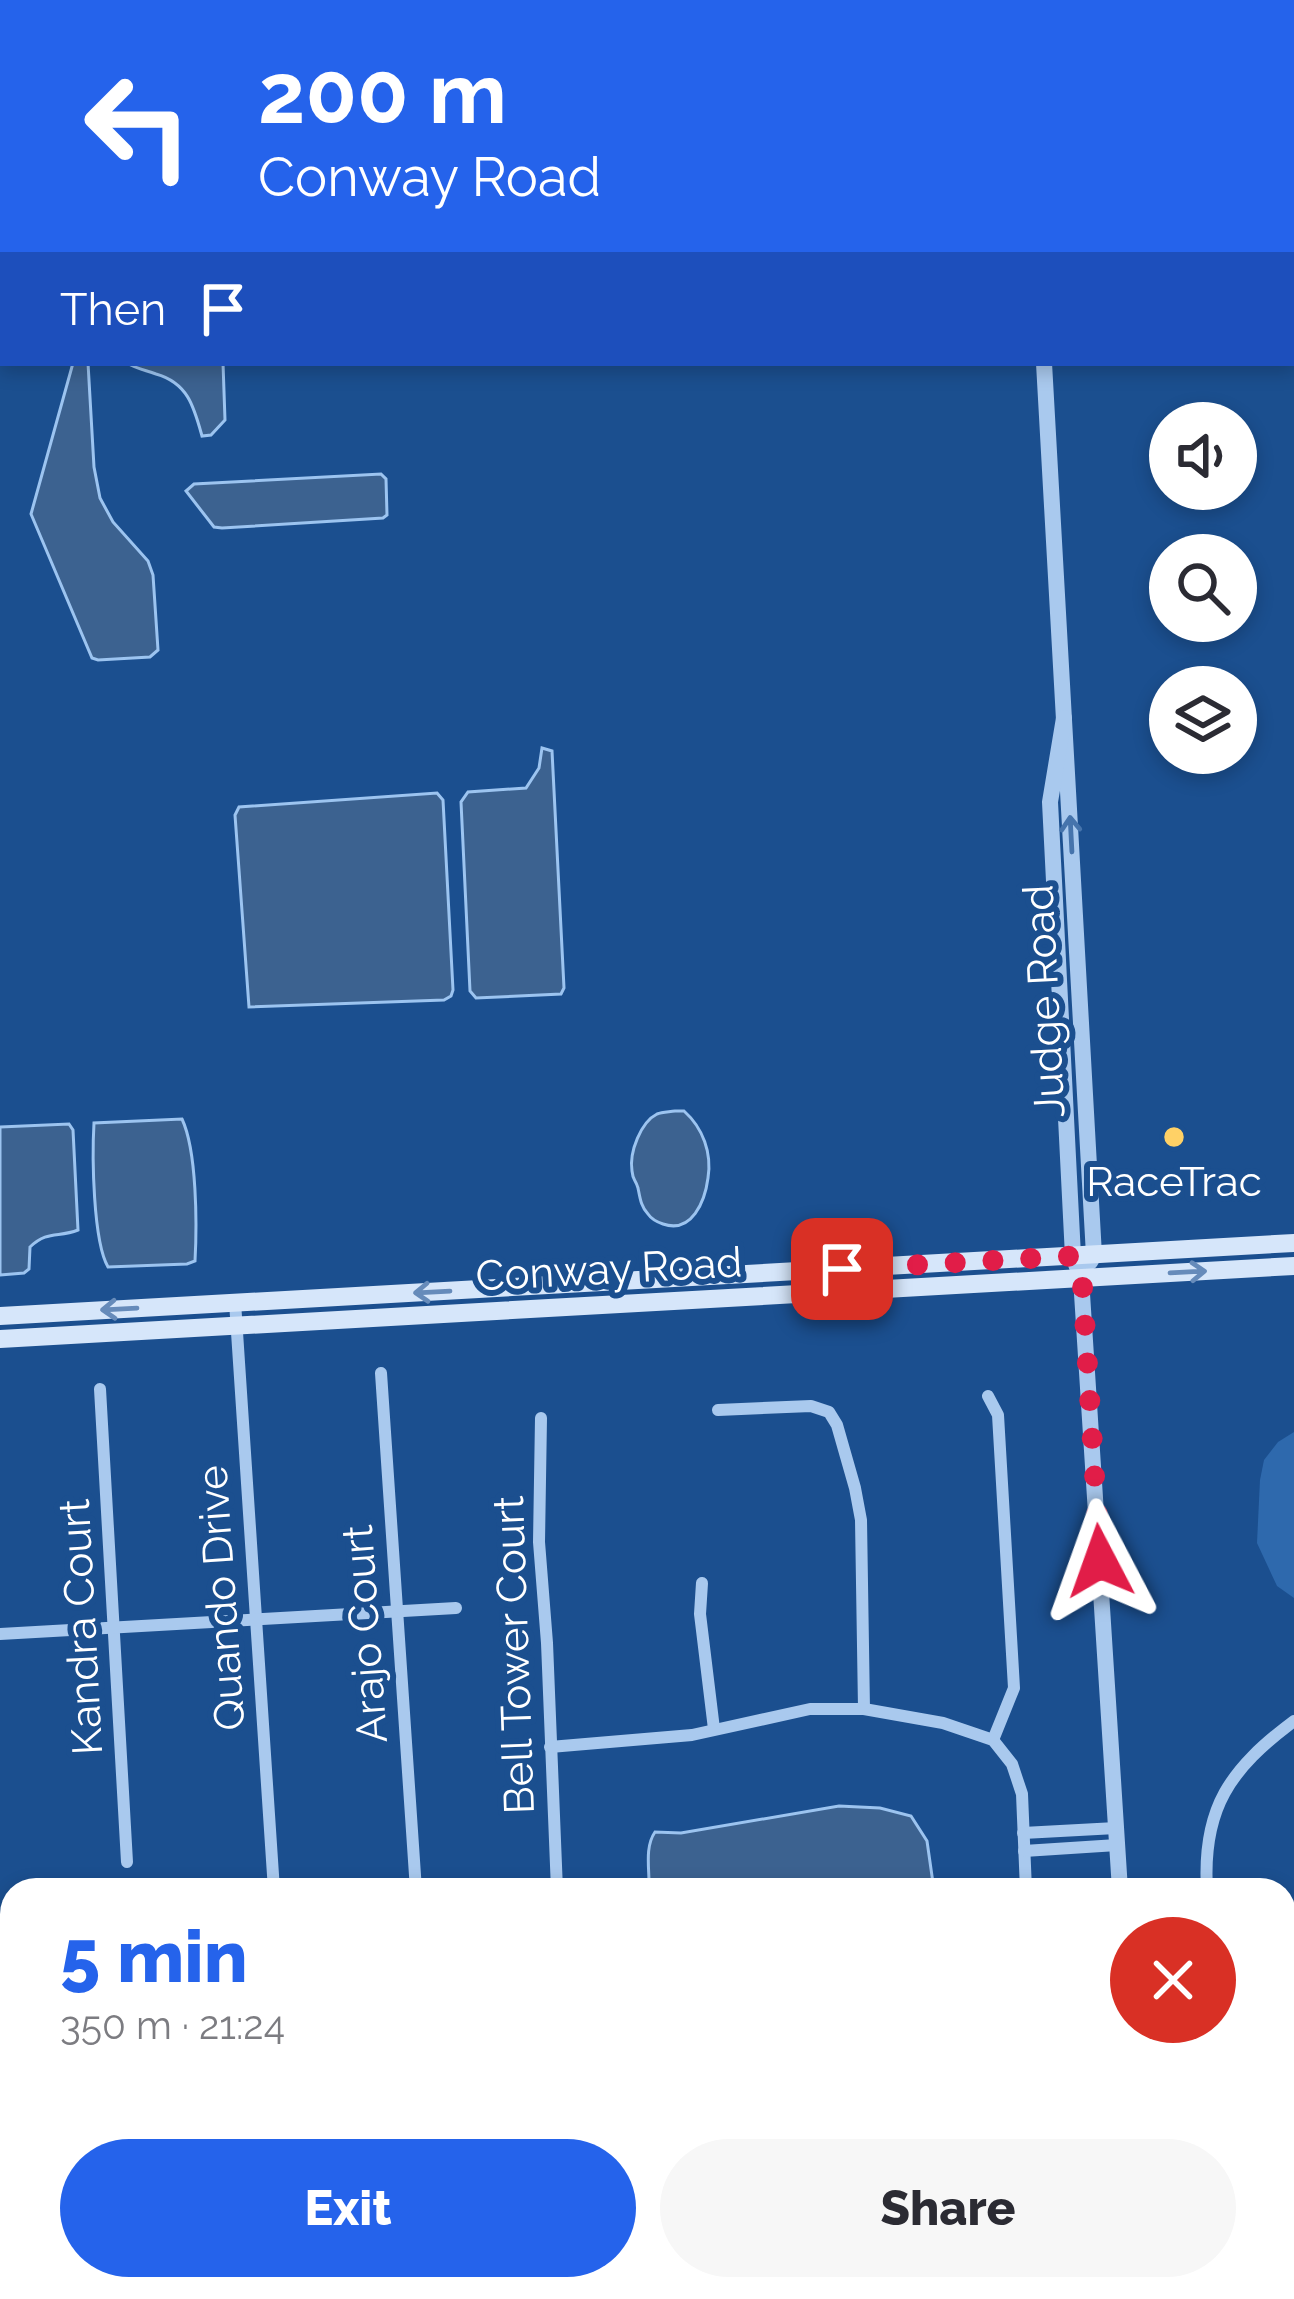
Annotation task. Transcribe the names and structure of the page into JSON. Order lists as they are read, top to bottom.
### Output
{
  "streets": {
    "main road": ["Conway Road"],
    "street": [
      "Judge Road",
      "Quando Drive",
      "Kandra Court",
      "Arajo Court",
      "Bell Tower Court"
    ]
  },
  "crossings": [
    ["Judge Road", "Conway Road"],
    ["Conway Road", "Quando Drive"]
  ],
  "places": ["RaceTrac"],
  "page": {
    "turn": ["200 m", "Conway Road"],
    "then": "Then",
    "heading": ["5 min", "350 m · 21:24"],
    "buttons": ["Exit", "Share"]
  }
}
